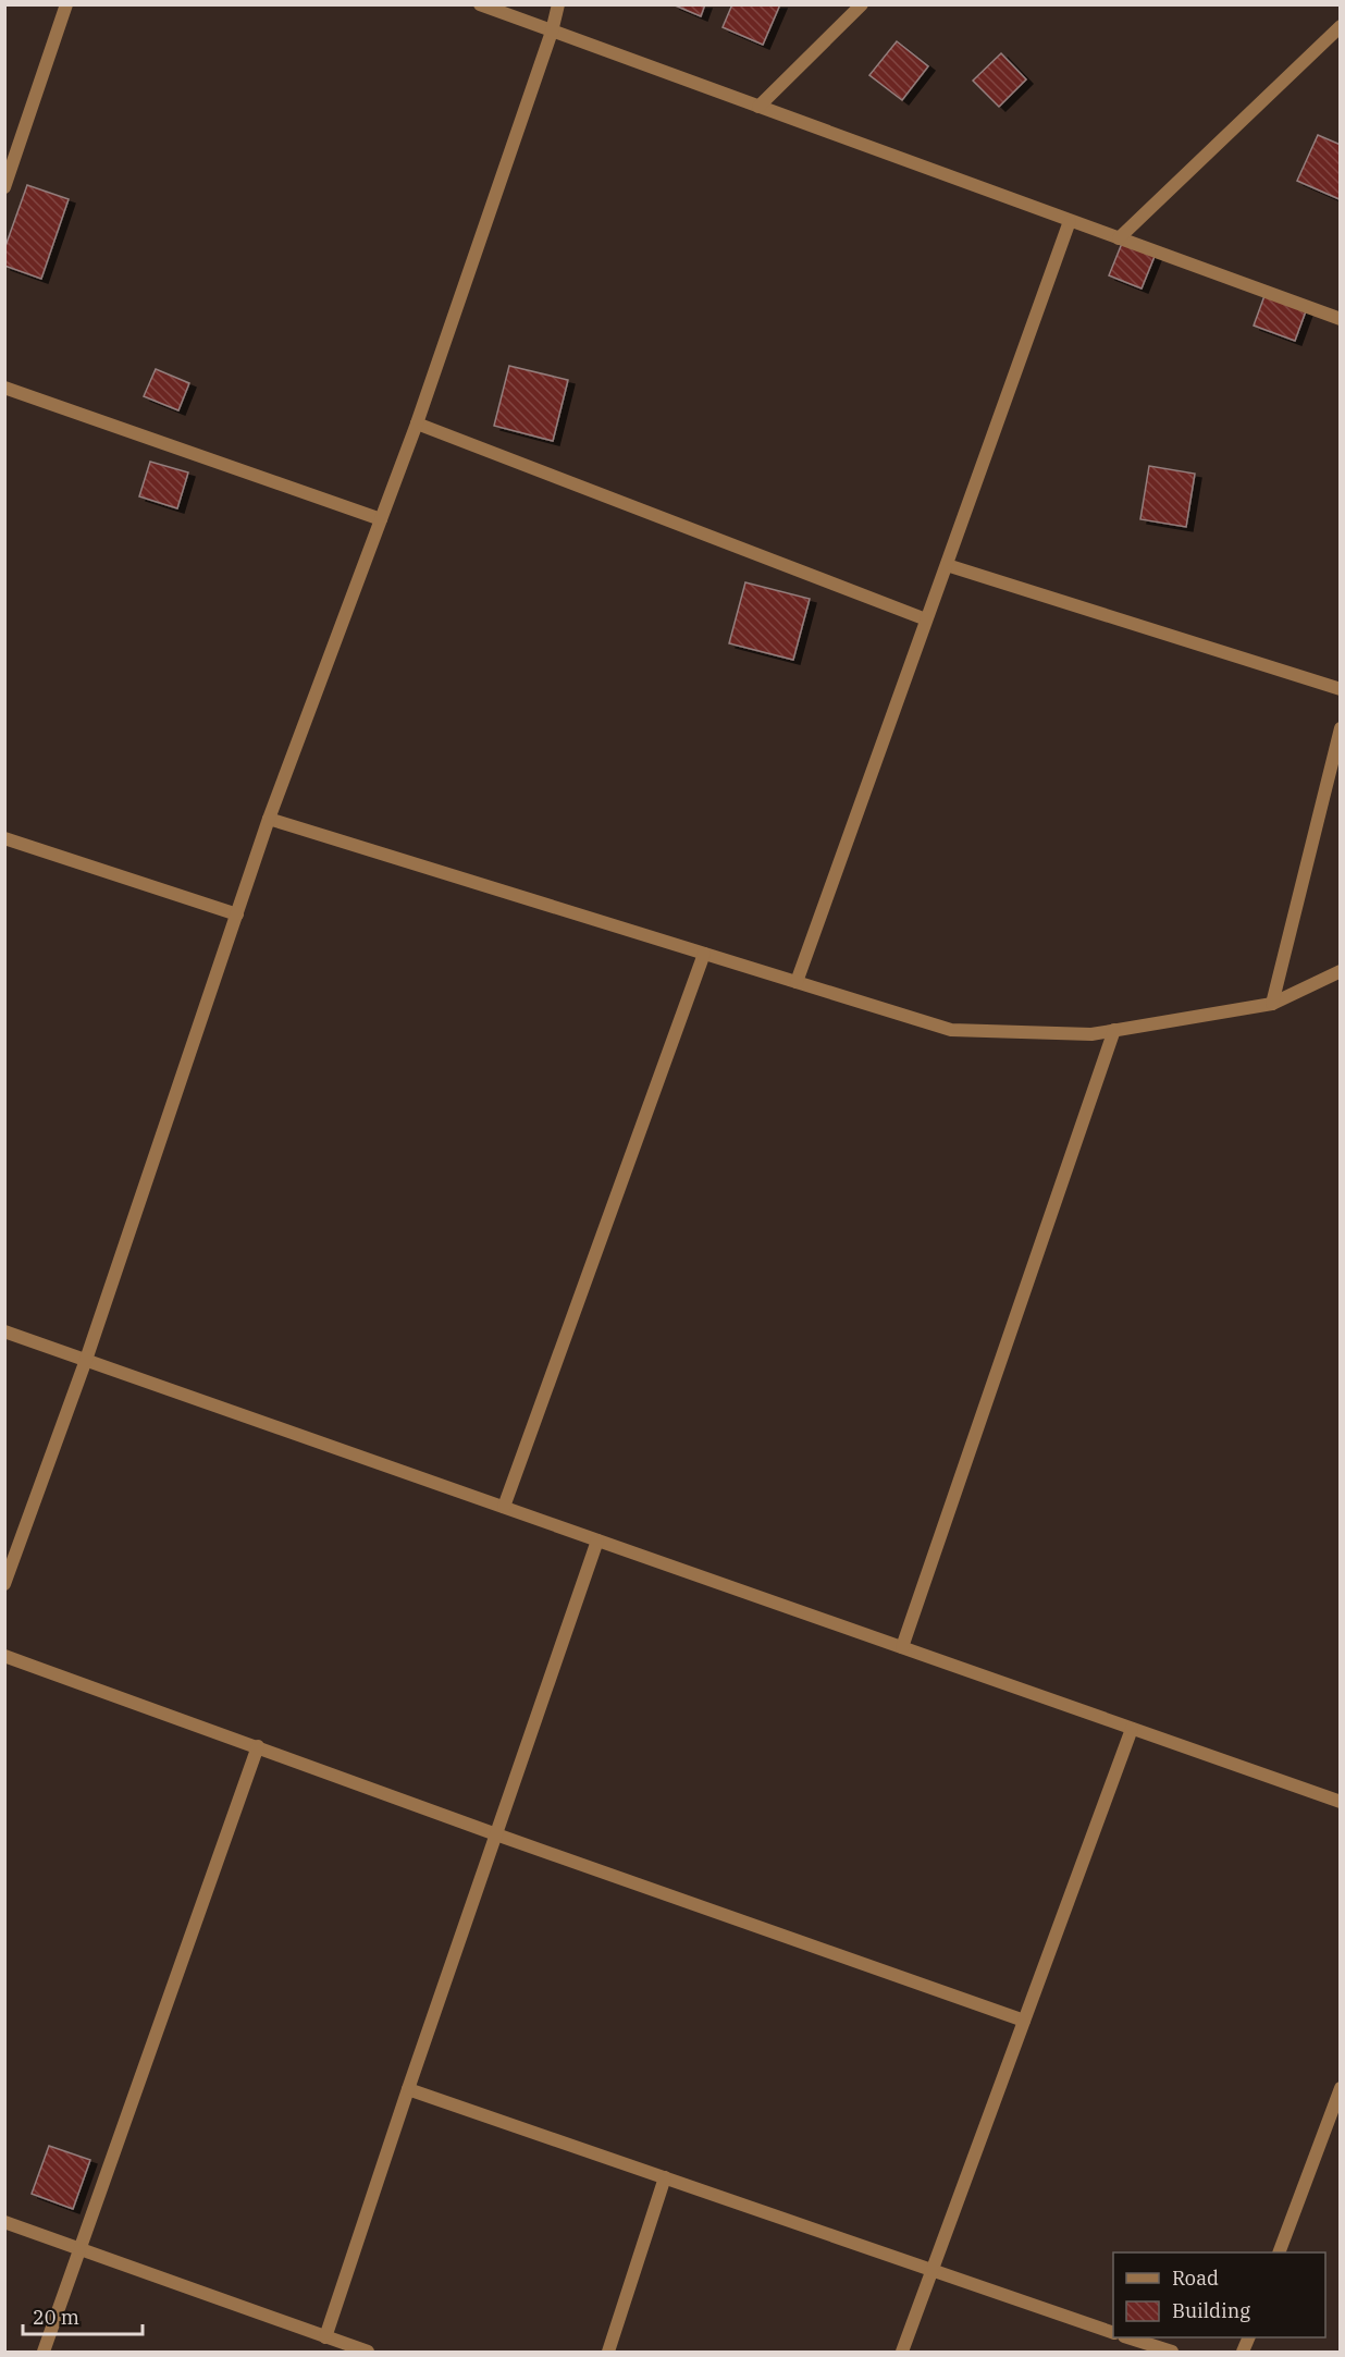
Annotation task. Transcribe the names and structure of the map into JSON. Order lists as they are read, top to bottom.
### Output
{
  "legend": ["Road", "Building"],
  "scale_bar": "20 m"
}
